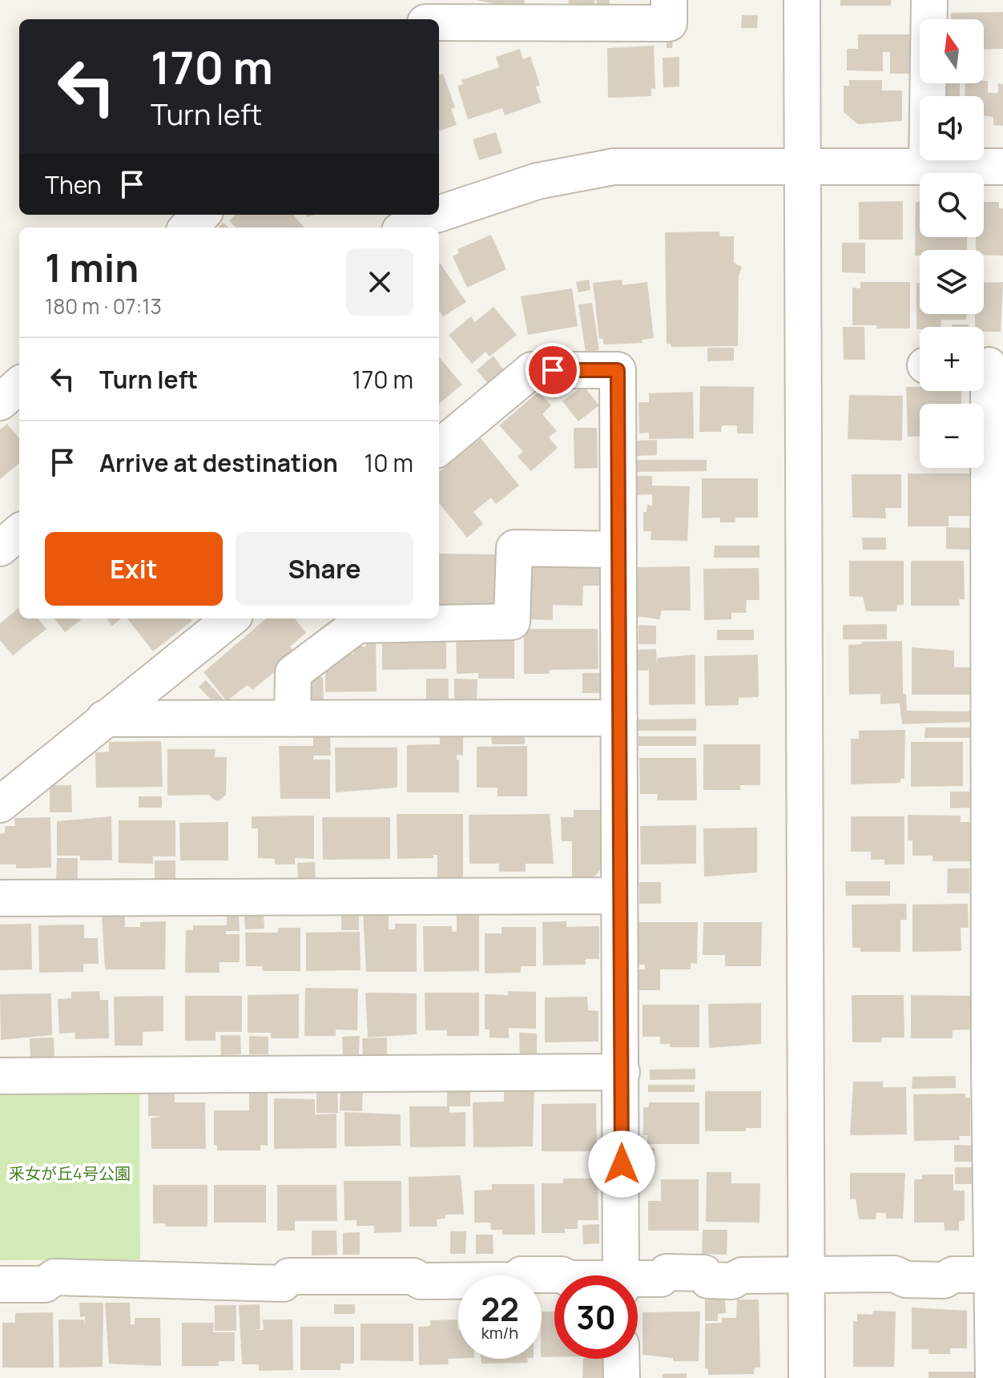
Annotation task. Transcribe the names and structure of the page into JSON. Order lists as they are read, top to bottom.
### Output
{
  "parks": ["釆女が丘4号公園"],
  "north": "top",
  "page": {
    "map_buttons": ["+", "−"],
    "turn": ["170 m", "Turn left"],
    "then": "Then",
    "heading": ["1 min", "180 m · 07:13"],
    "list": [
      {
        "name": "Turn left",
        "value": "170 m"
      },
      {
        "name": "Arrive at destination",
        "value": "10 m"
      }
    ],
    "buttons": ["Exit", "Share"],
    "speed": "22 km/h",
    "limit": "30"
  }
}
